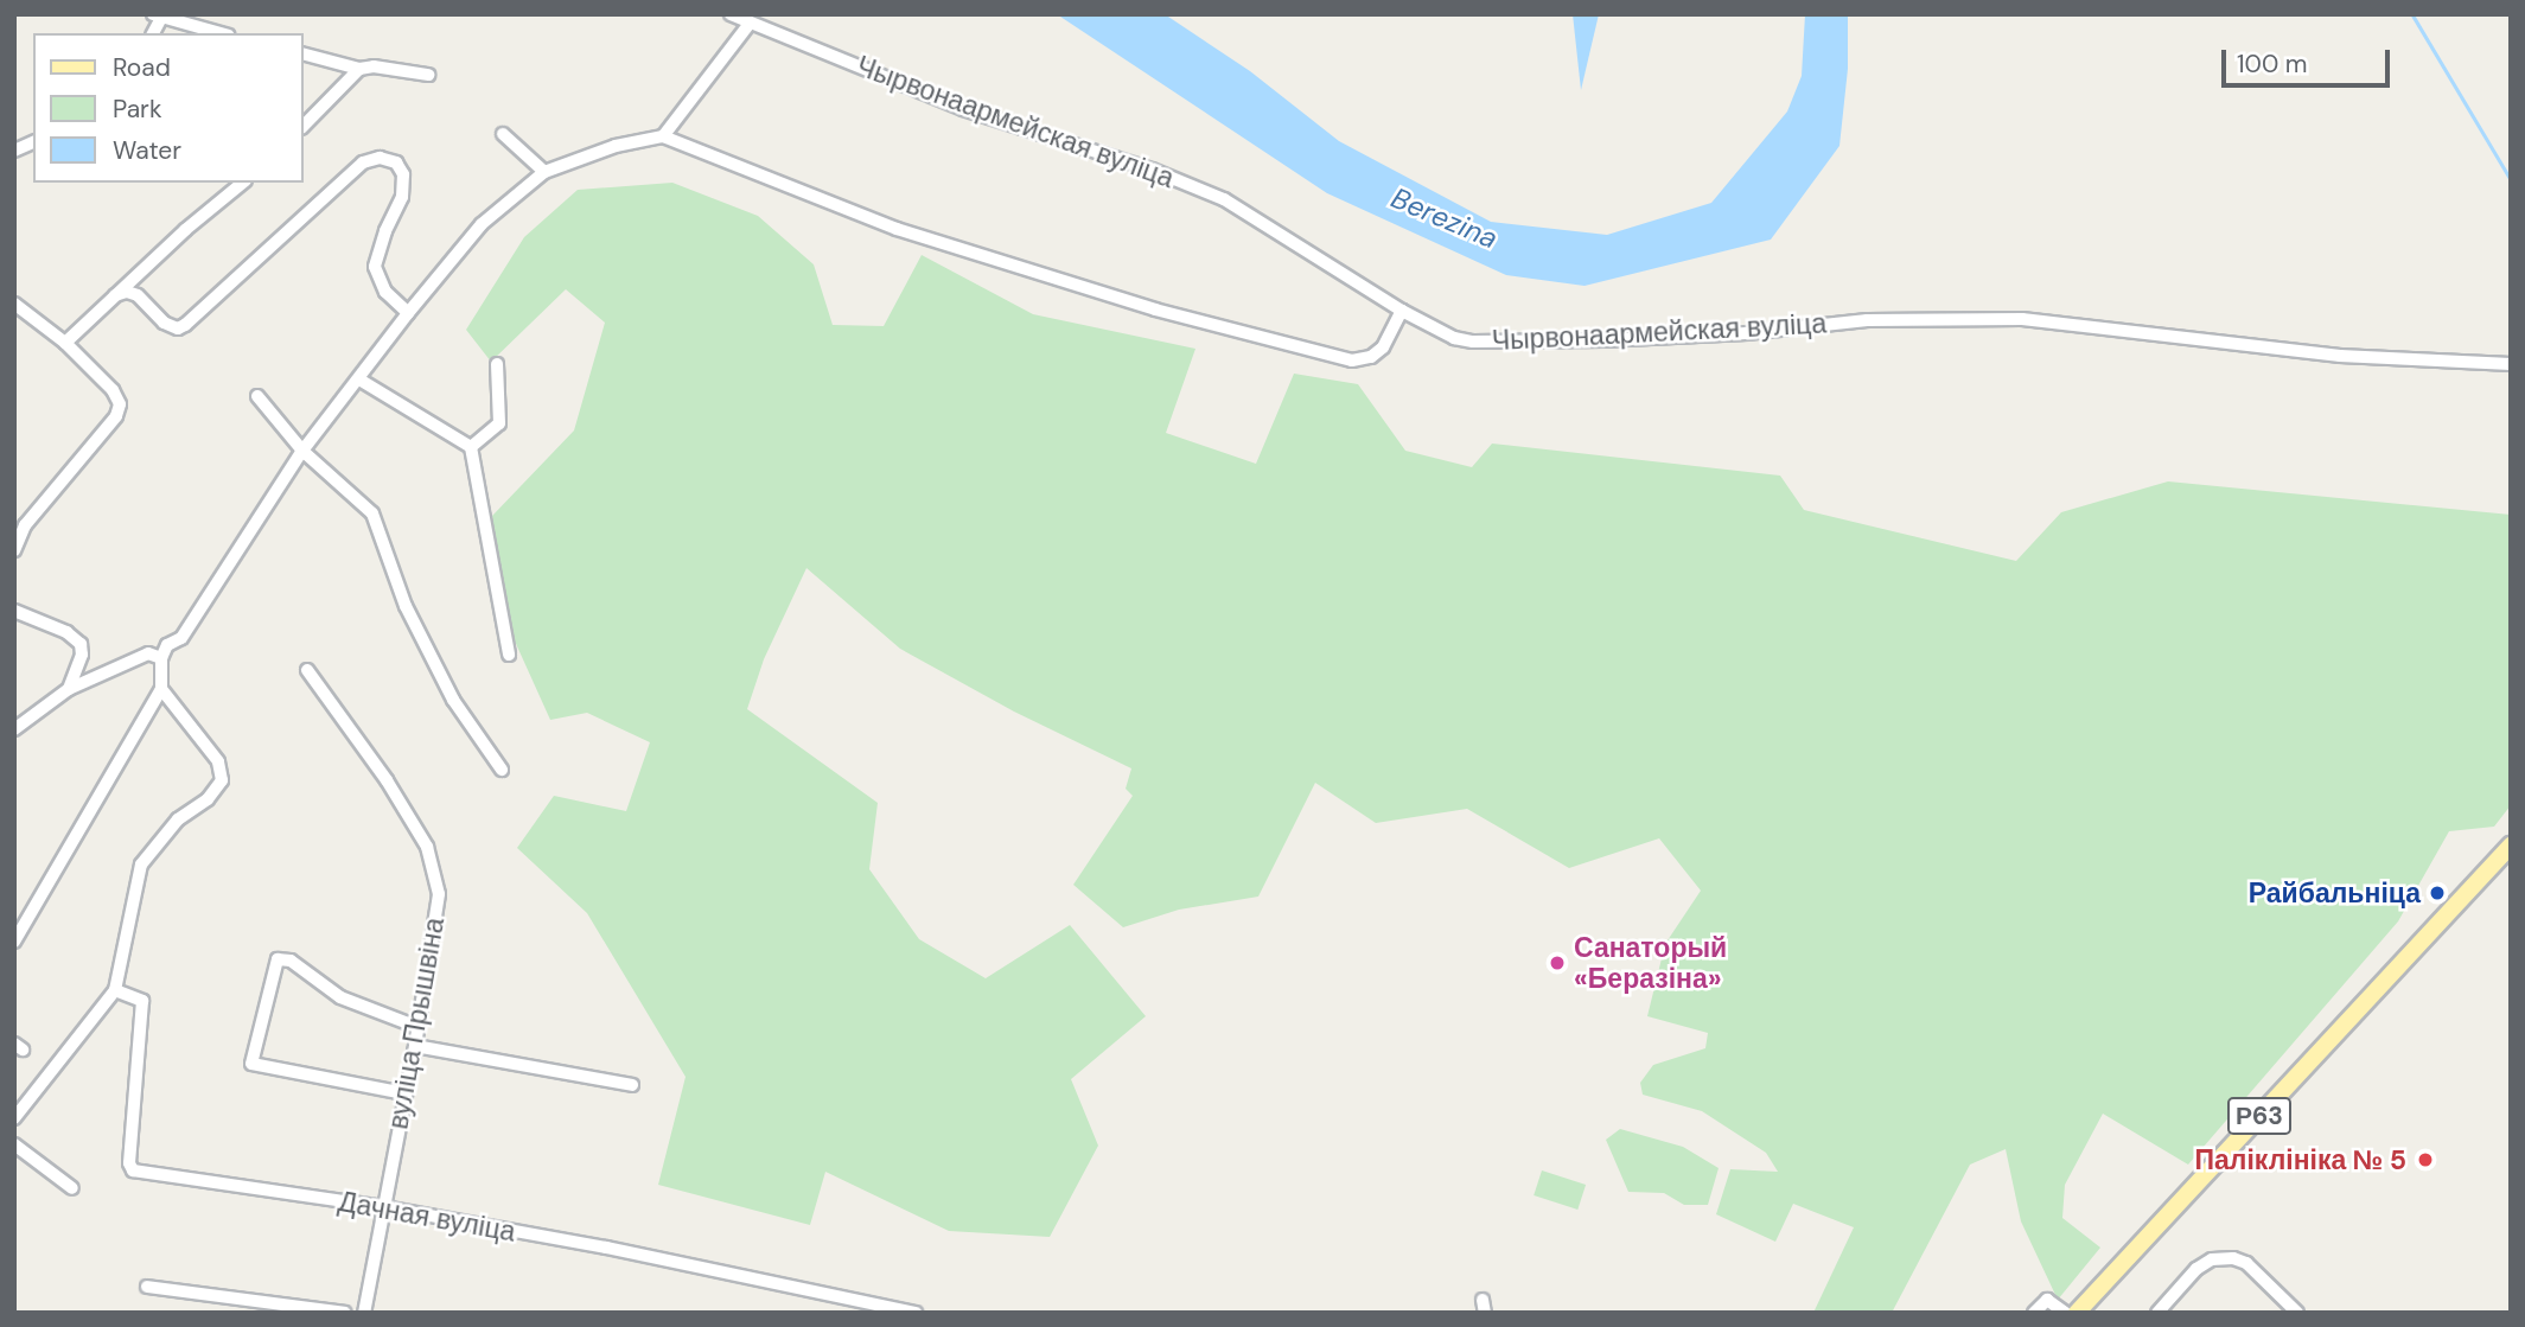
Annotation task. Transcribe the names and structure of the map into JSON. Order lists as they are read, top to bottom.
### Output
{
  "streets": {
    "main road": ["Р63"],
    "street": ["Чырвонаармейская вуліца", "вуліца Прышвіна", "Дачная вуліца"]
  },
  "crossings": [
    ["вуліца Прышвіна", "Дачная вуліца"]
  ],
  "water": ["Berezina"],
  "places": ["Райбальніца", "Санаторый «Беразіна»", "Паліклініка № 5"],
  "legend": ["Road", "Park", "Water"],
  "scale_bar": "100 m"
}
